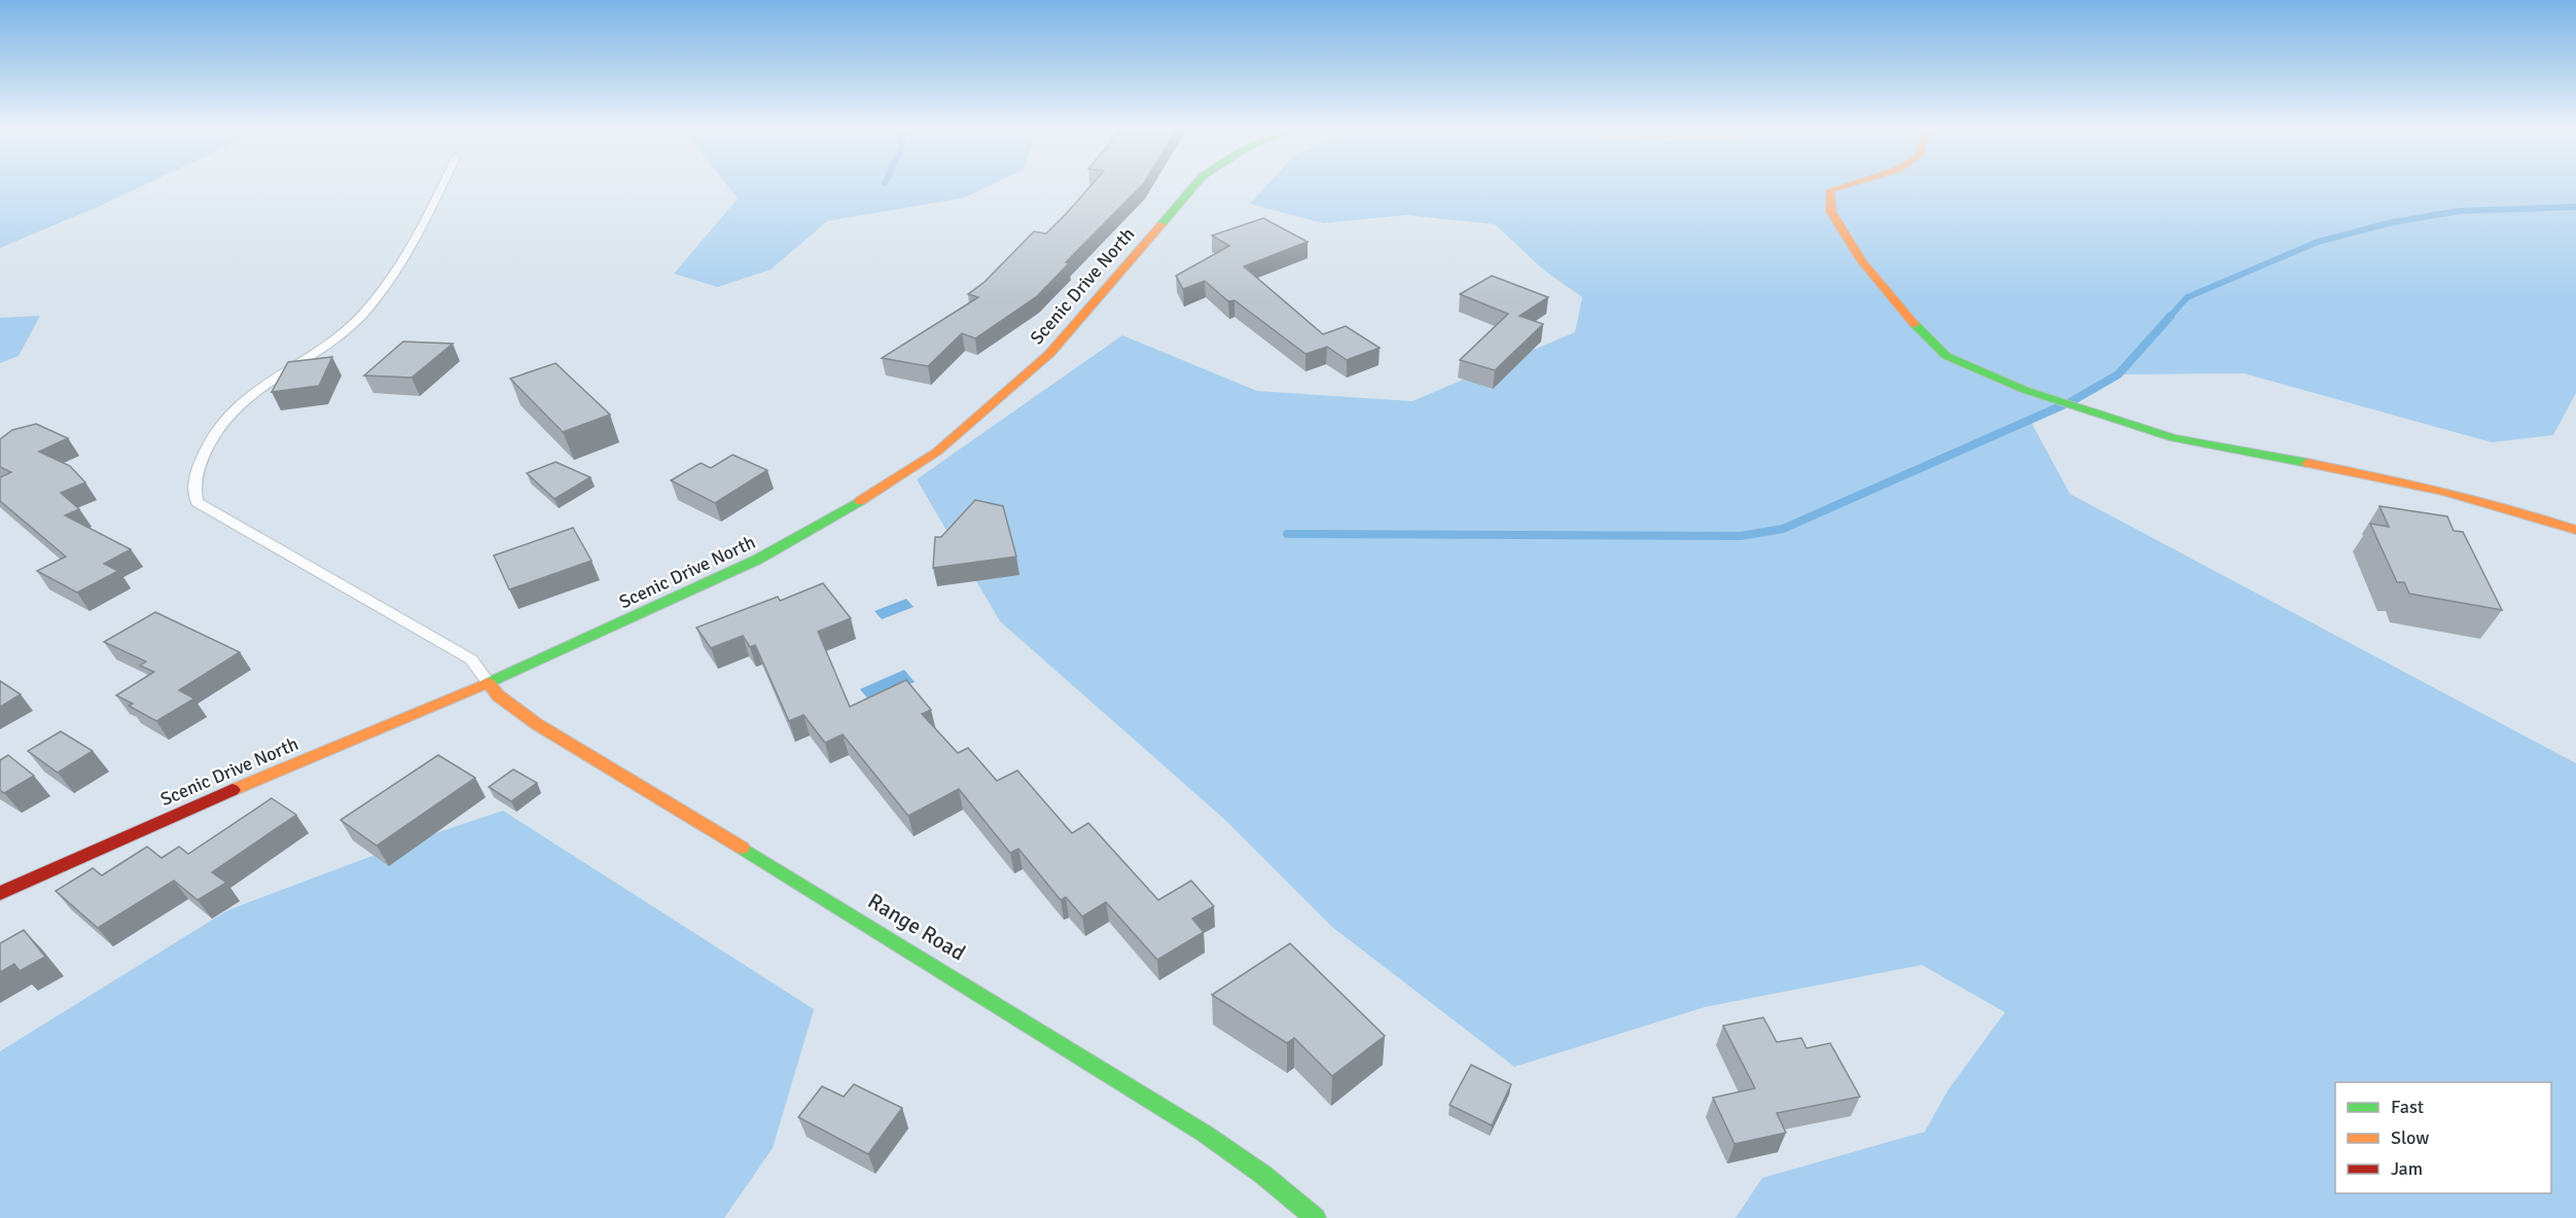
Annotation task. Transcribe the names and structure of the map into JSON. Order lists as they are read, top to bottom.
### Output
{
  "streets": {
    "street": ["Scenic Drive North", "Range Road"]
  },
  "crossings": [
    ["Scenic Drive North", "Range Road"]
  ],
  "legend": ["Fast", "Slow", "Jam"]
}
